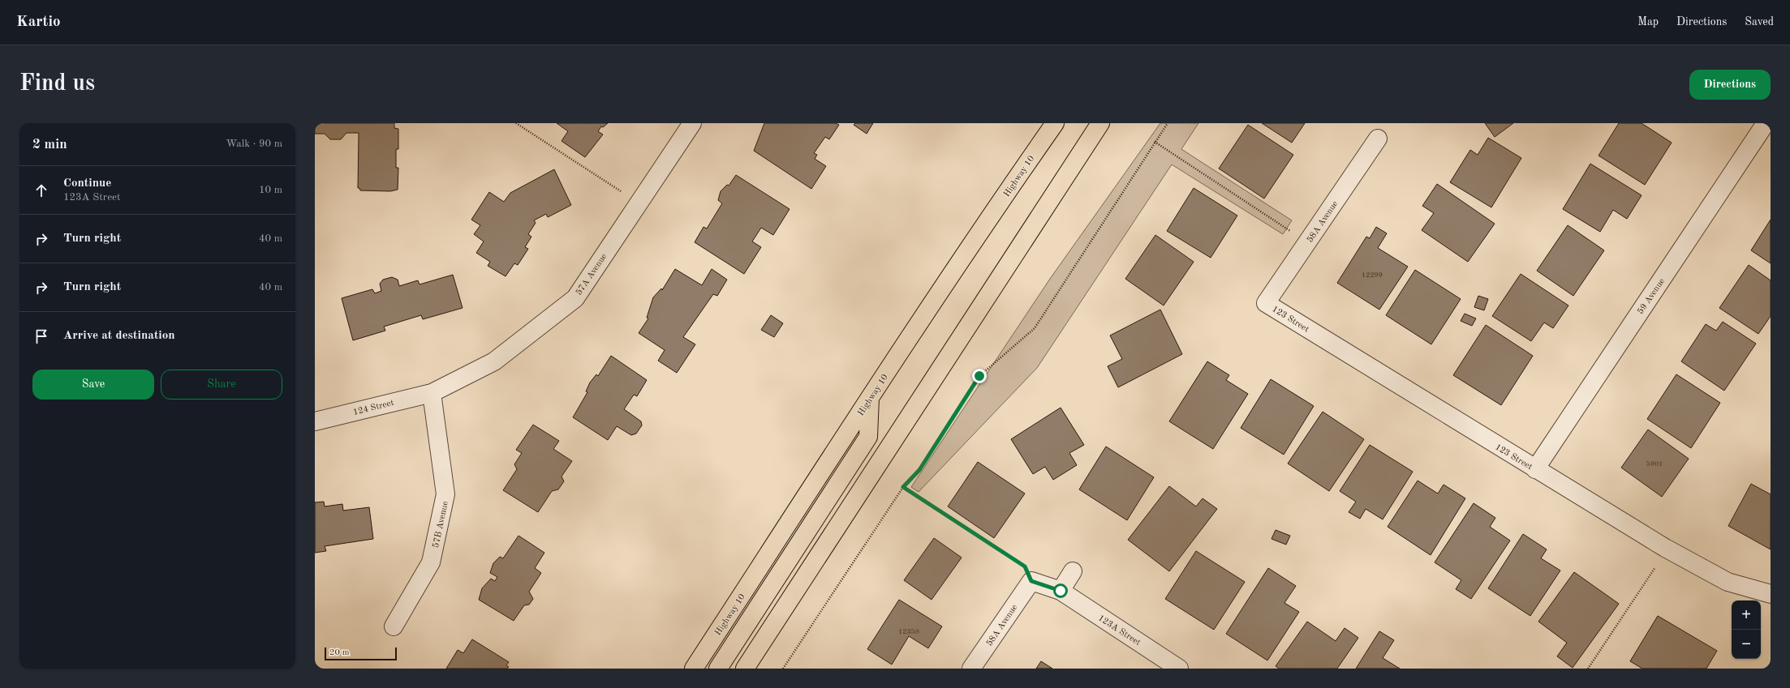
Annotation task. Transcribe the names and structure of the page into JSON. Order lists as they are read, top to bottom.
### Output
{
  "streets": {
    "highway": ["Highway 10"],
    "street": [
      "58A Avenue",
      "57A Avenue",
      "59 Avenue",
      "123 Street",
      "124 Street",
      "57B Avenue",
      "123A Street"
    ]
  },
  "crossings": [
    ["58A Avenue", "123 Street"],
    ["58A Avenue", "123A Street"],
    ["57A Avenue", "124 Street"],
    ["57A Avenue", "57B Avenue"],
    ["59 Avenue", "123 Street"],
    ["124 Street", "57B Avenue"]
  ],
  "house_numbers": ["12299", "5901", "12358"],
  "scale_bar": "20 m",
  "page": {
    "header": "Kartio",
    "nav": ["Map", "Directions", "Saved"],
    "buttons": [
      "Directions",
      ["Save", "Share"]
    ],
    "title": "Find us",
    "heading": ["2 min", "Walk · 90 m"],
    "list": [
      ["Continue", "123A Street", "10 m"],
      ["Turn right", "40 m"],
      ["Turn right", "40 m"],
      "Arrive at destination"
    ],
    "map_buttons": ["+", "−"],
    "scale": "20 m"
  }
}
